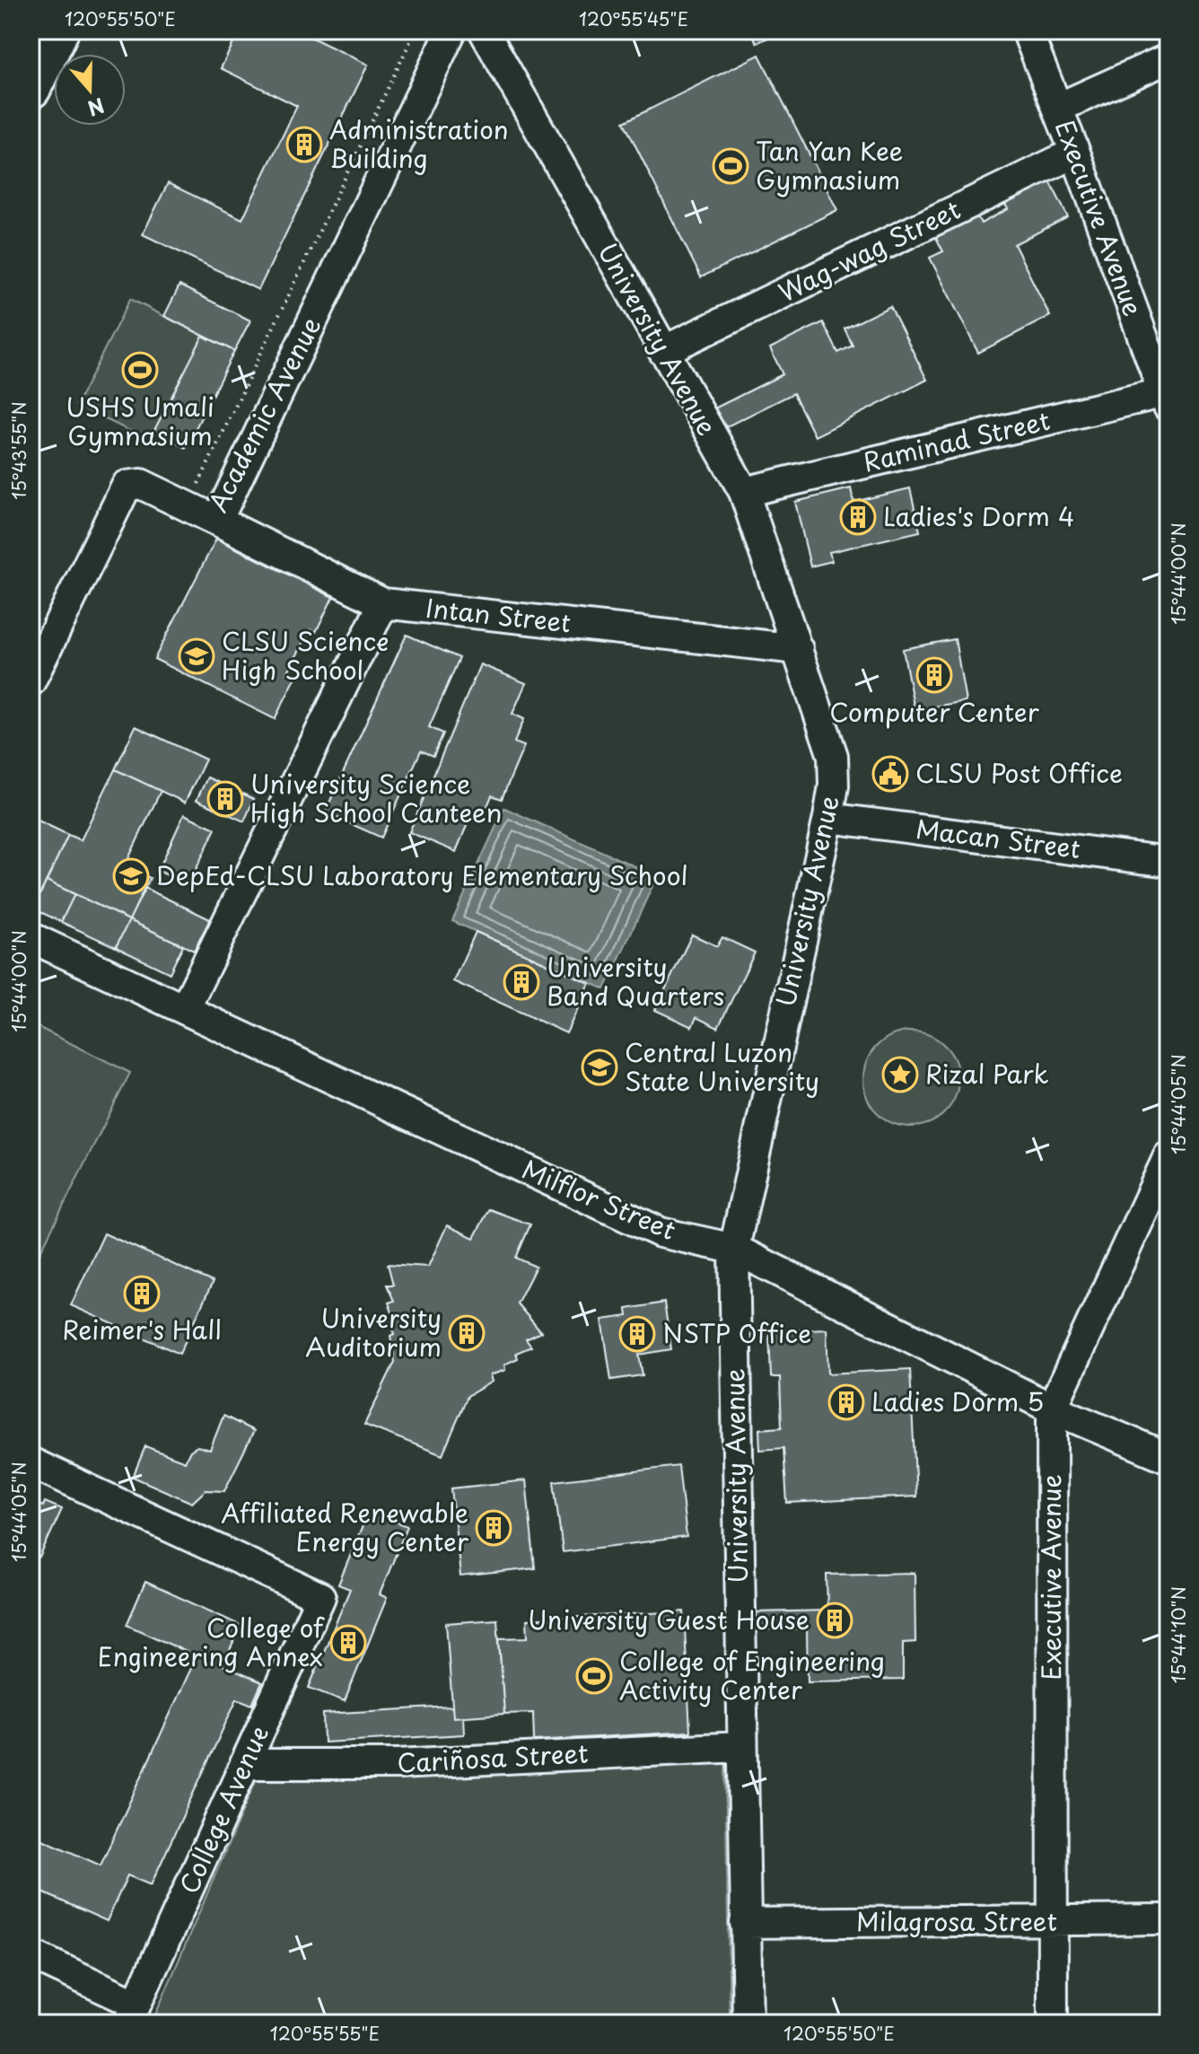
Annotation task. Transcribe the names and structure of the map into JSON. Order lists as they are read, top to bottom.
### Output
{
  "streets": {
    "street": [
      "Executive Avenue",
      "Wag-wag Street",
      "University Avenue",
      "Academic Avenue",
      "Raminad Street",
      "Intan Street",
      "Macan Street",
      "Milflor Street",
      "Cariñosa Street",
      "College Avenue",
      "Milagrosa Street"
    ]
  },
  "crossings": [
    ["Executive Avenue", "Wag-wag Street"],
    ["Executive Avenue", "Raminad Street"],
    ["Executive Avenue", "Milflor Street"],
    ["Executive Avenue", "Milagrosa Street"],
    ["Wag-wag Street", "University Avenue"],
    ["University Avenue", "Raminad Street"],
    ["University Avenue", "Intan Street"],
    ["University Avenue", "Macan Street"],
    ["University Avenue", "Milflor Street"],
    ["University Avenue", "Cariñosa Street"],
    ["University Avenue", "Milagrosa Street"],
    ["Academic Avenue", "Intan Street"],
    ["Cariñosa Street", "College Avenue"]
  ],
  "places": {
    "building": [
      "Administration Building",
      "Ladies's Dorm 4",
      "Computer Center",
      "University Science High School Canteen",
      "University Band Quarters",
      "Reimer's Hall",
      "University Auditorium",
      "NSTP Office",
      "Ladies Dorm 5",
      "Affiliated Renewable Energy Center",
      "University Guest House",
      "College of Engineering Annex"
    ],
    "sports": ["Tan Yan Kee Gymnasium", "USHS Umali Gymnasium", "College of Engineering Activity Center"],
    "school or university": ["CLSU Science High School", "DepEd-CLSU Laboratory Elementary School", "Central Luzon State University"],
    "public building": ["CLSU Post Office"],
    "place": ["Rizal Park"]
  },
  "north": "bottom",
  "coordinates": [
    "120°55'50\"E",
    "120°55'45\"E",
    "15°43'55\"N",
    "15°44'00\"N",
    "15°44'05\"N",
    "15°44'10\"N",
    "120°55'55\"E"
  ]
}
